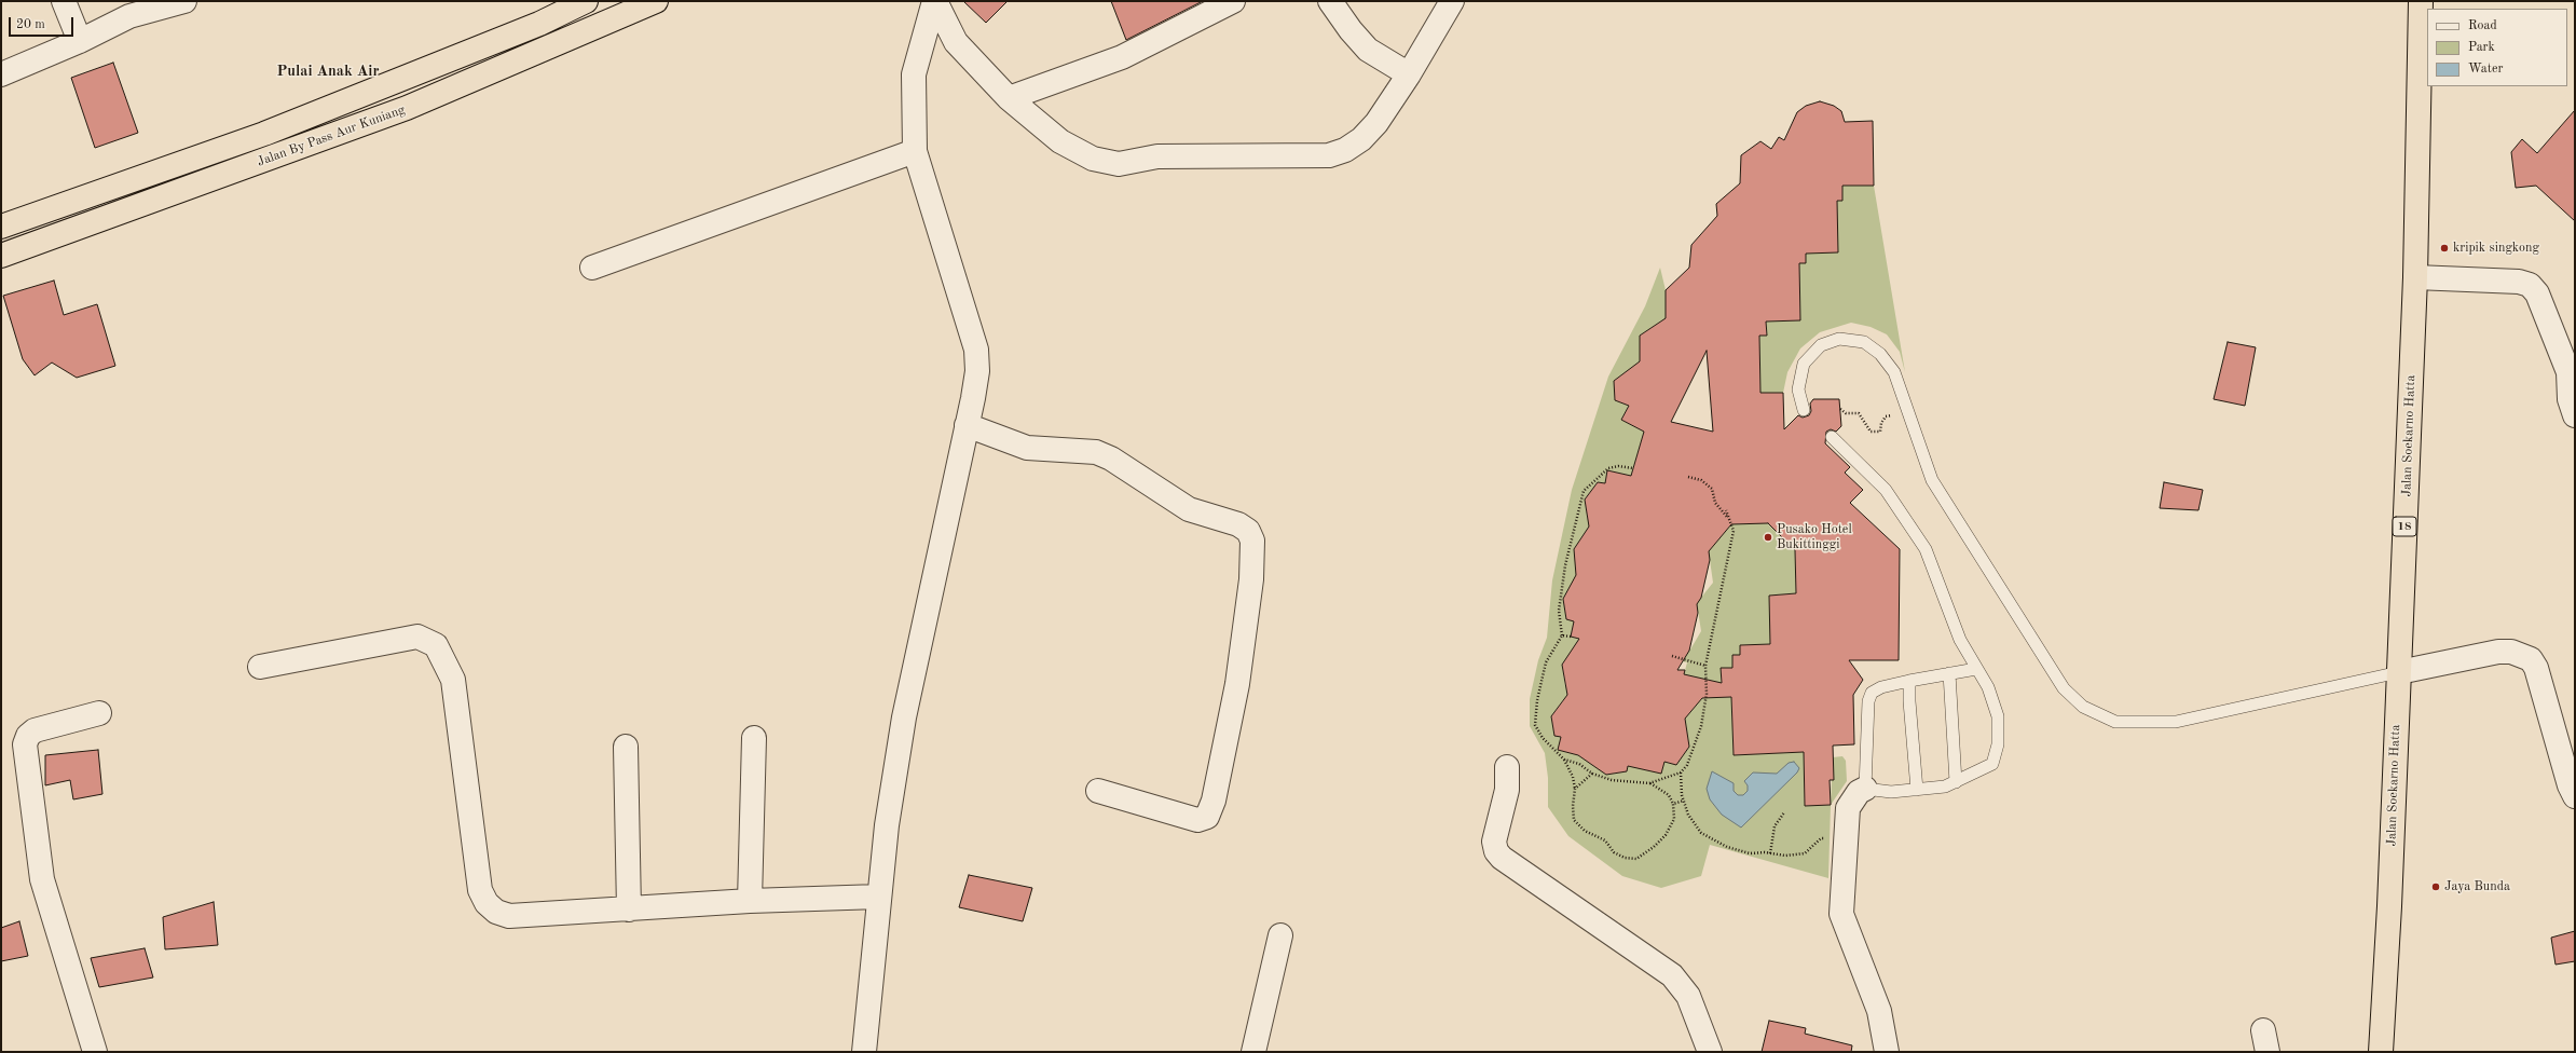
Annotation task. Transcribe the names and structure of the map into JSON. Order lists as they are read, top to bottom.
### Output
{
  "streets": {
    "highway": ["Jalan By Pass Aur Kuniang", "Jalan Soekarno Hatta", "18"]
  },
  "districts": ["Pulai Anak Air"],
  "places": ["kripik singkong", "Pusako Hotel Bukittinggi", "Jaya Bunda"],
  "legend": ["Road", "Park", "Water"],
  "scale_bar": "20 m"
}
